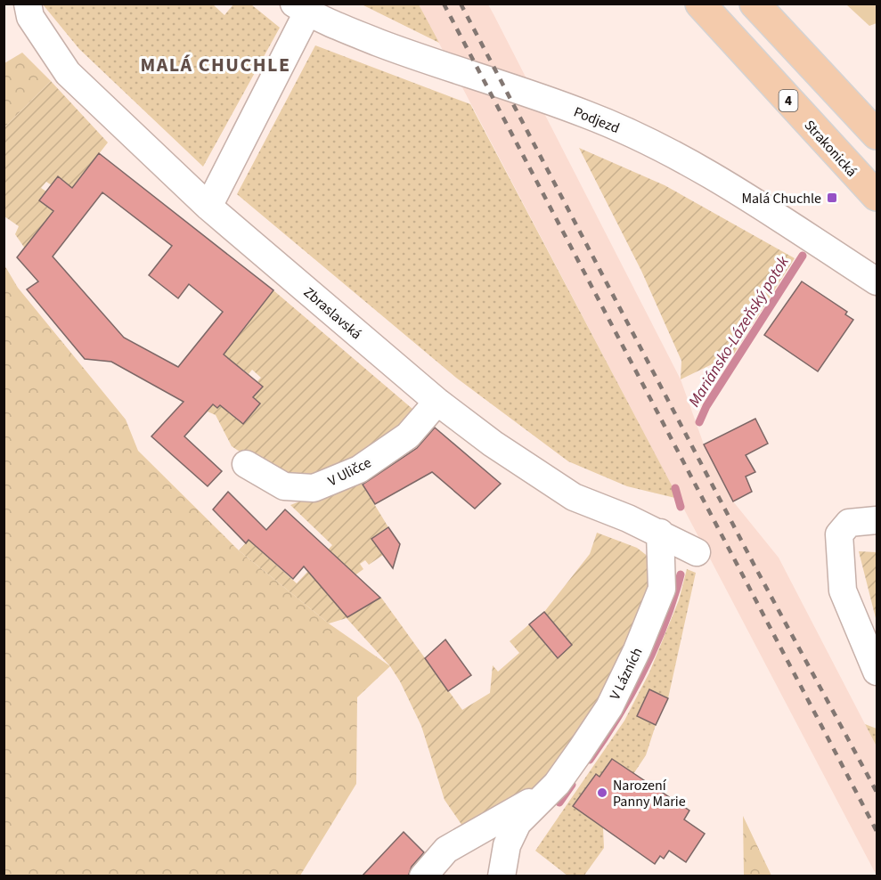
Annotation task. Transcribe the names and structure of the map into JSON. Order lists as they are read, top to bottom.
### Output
{
  "streets": {
    "main road": ["4", "Strakonická"],
    "street": [
      "Podjezd",
      "Zbraslavská",
      "V Uličce",
      "V Lázních"
    ]
  },
  "crossings": [
    ["Zbraslavská", "V Uličce"],
    ["Zbraslavská", "V Lázních"]
  ],
  "districts": ["MALÁ CHUCHLE"],
  "water": ["Mariánsko-Lázeňský potok"],
  "places": {
    "transit": ["Malá Chuchle"],
    "other": ["Narození Panny Marie"]
  }
}
